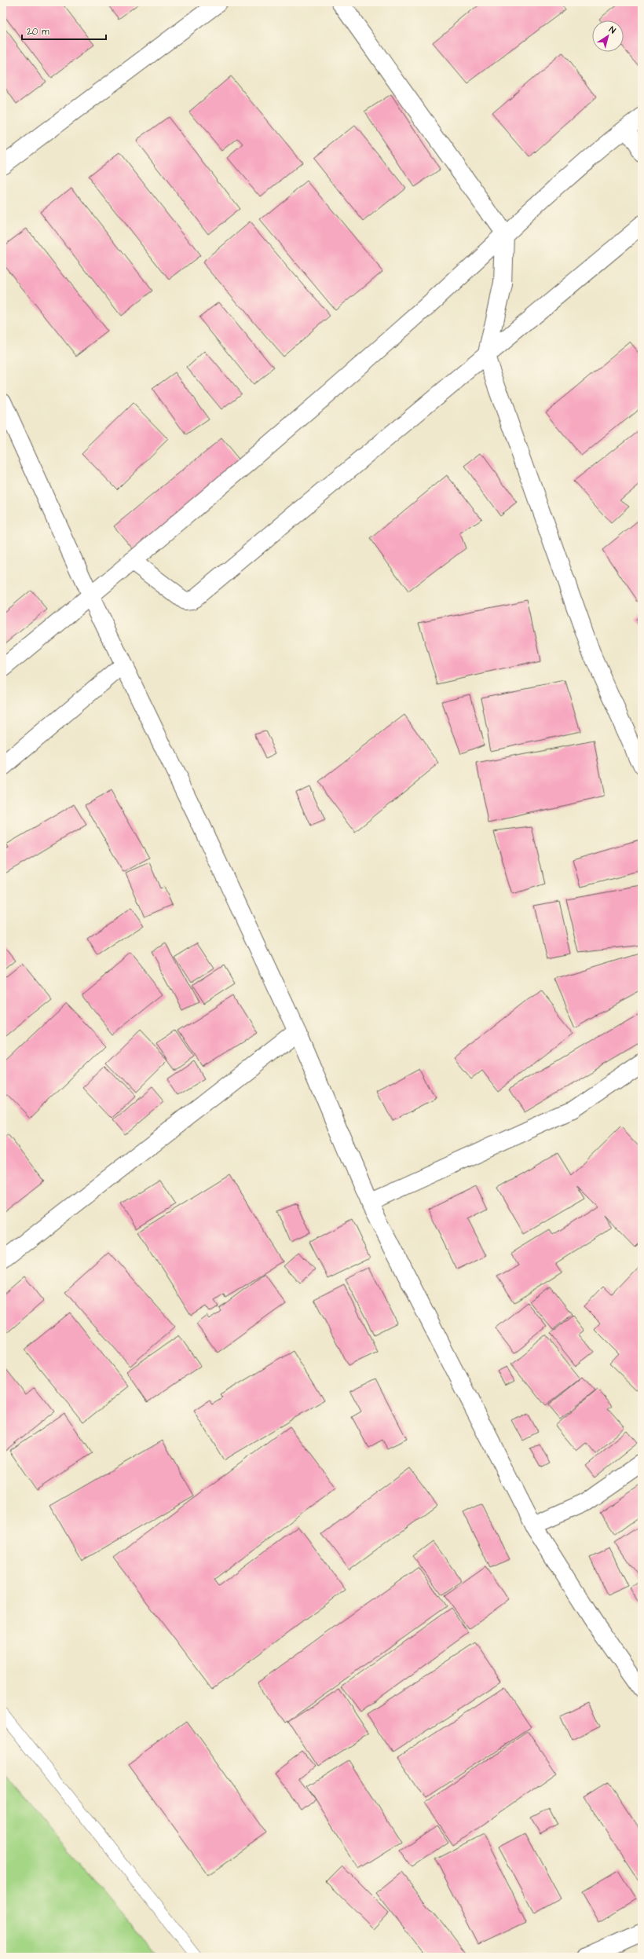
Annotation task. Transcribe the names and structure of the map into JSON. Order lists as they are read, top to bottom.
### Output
{
  "scale_bar": "20 m",
  "north": "top right"
}
